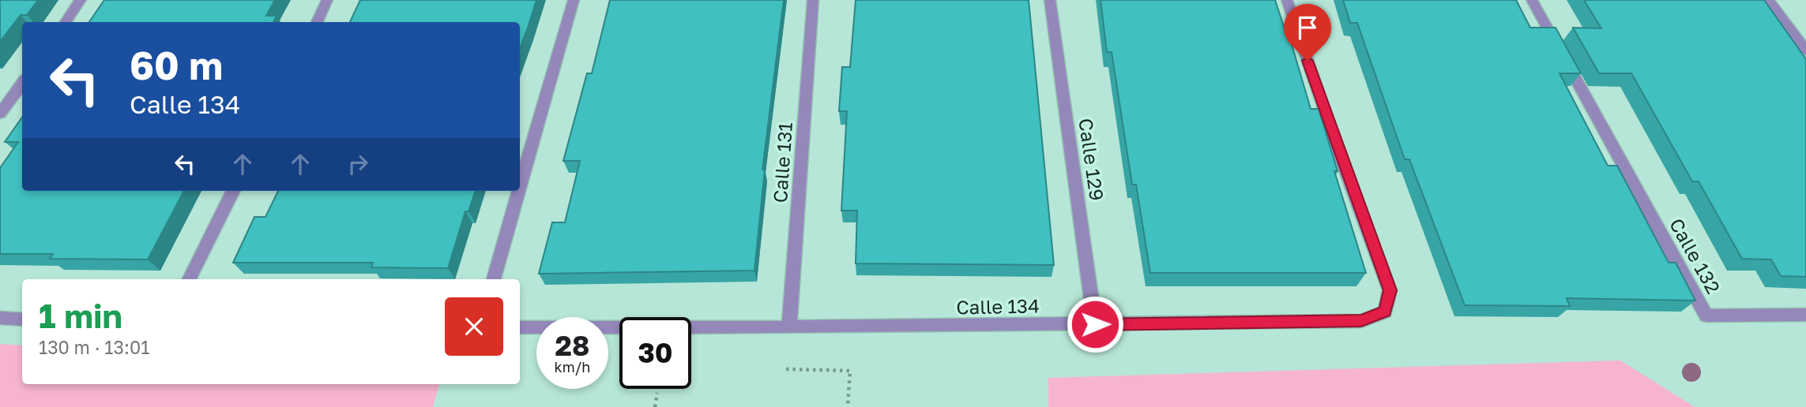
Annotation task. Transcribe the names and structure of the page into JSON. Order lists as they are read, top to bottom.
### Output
{
  "streets": {
    "street": [
      "Calle 129",
      "Calle 131",
      "Calle 132",
      "Calle 134"
    ]
  },
  "crossings": [
    ["Calle 129", "Calle 134"],
    ["Calle 131", "Calle 134"]
  ],
  "page": {
    "turn": ["60 m", "Calle 134"],
    "heading": ["1 min", "130 m · 13:01"],
    "speed": "28 km/h",
    "limit": "30"
  }
}
